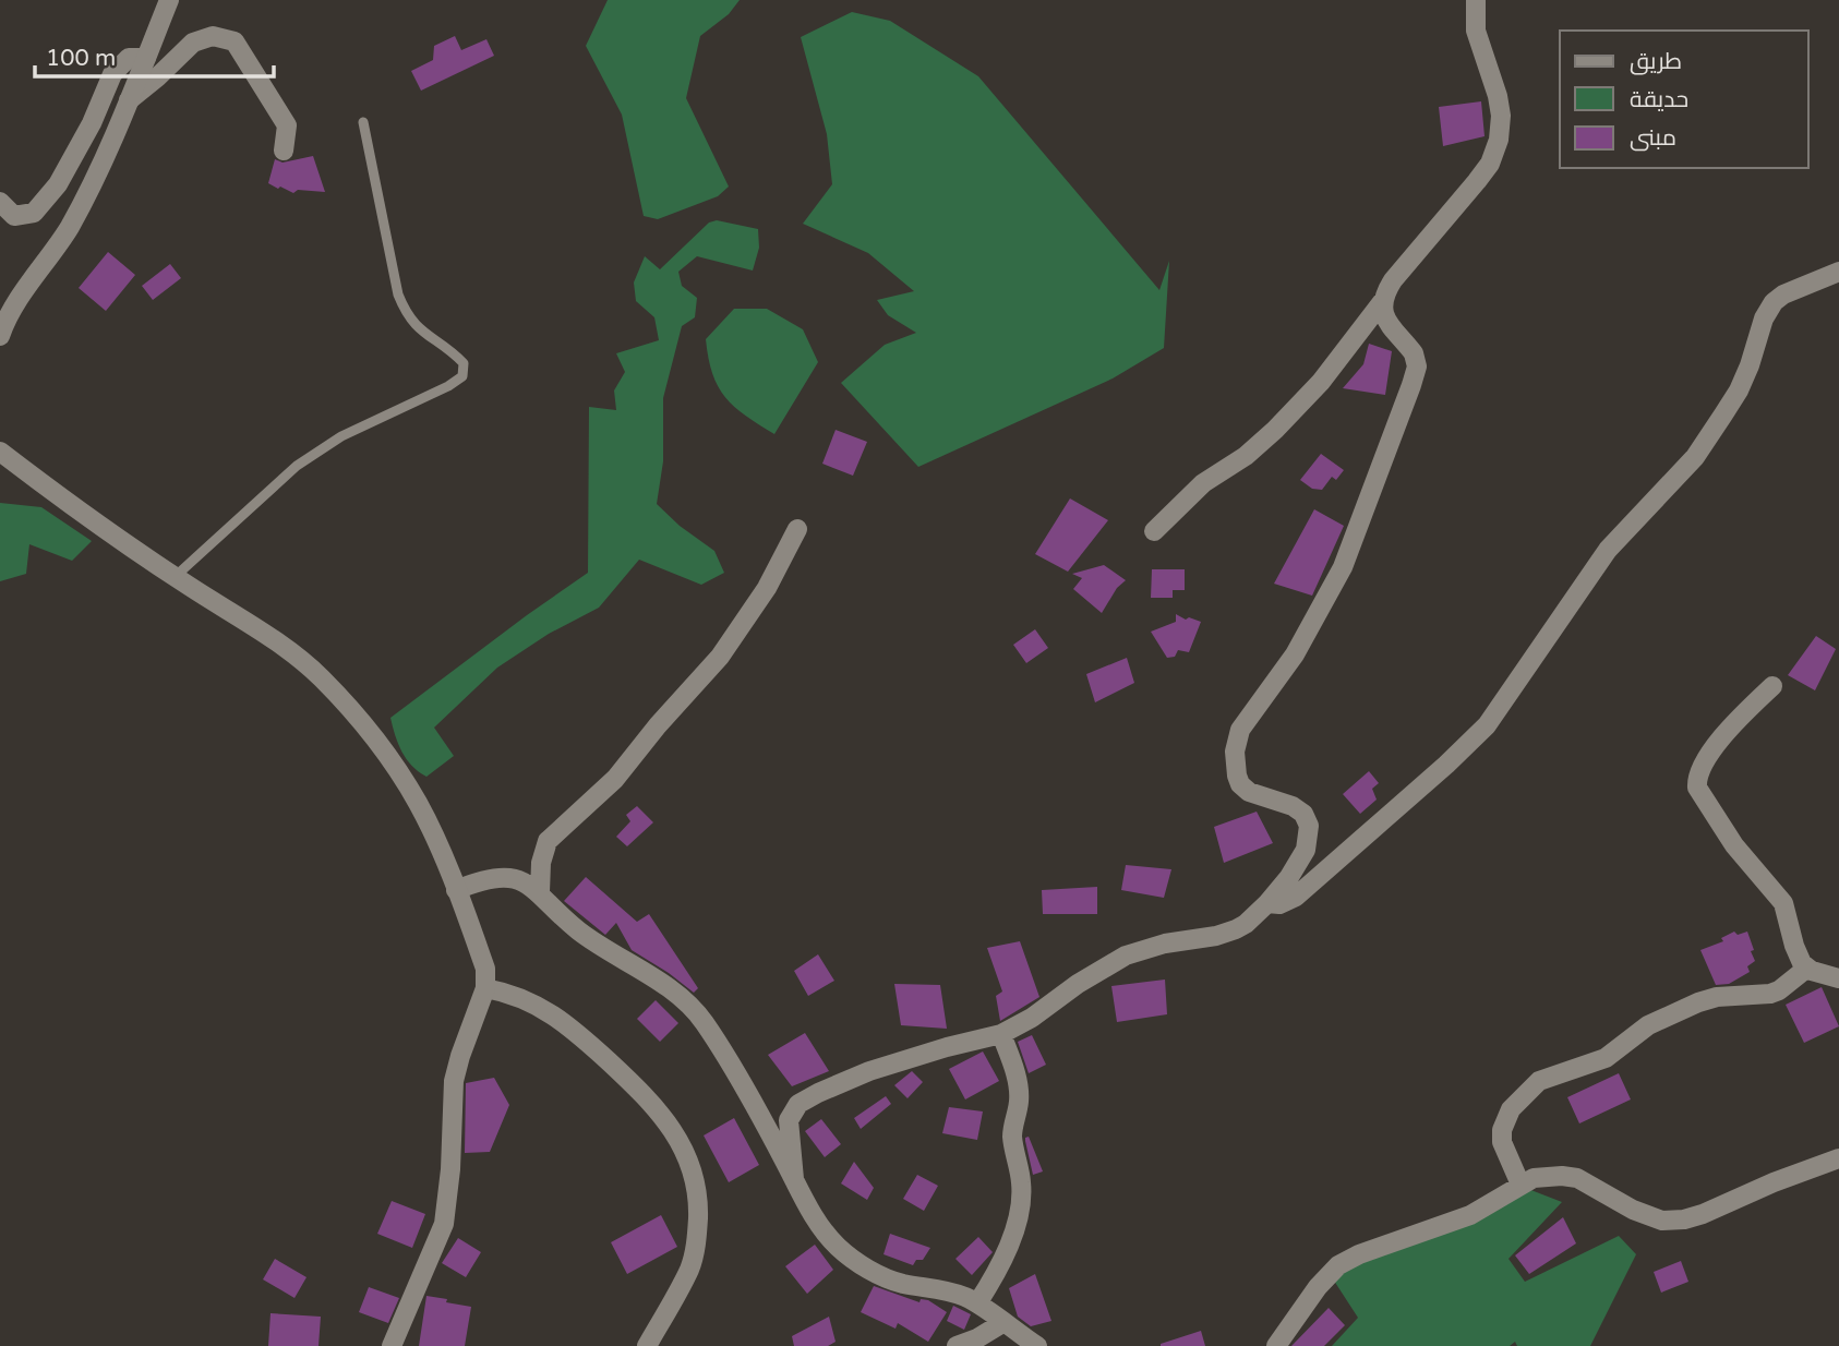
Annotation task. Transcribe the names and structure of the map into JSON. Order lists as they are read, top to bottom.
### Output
{
  "legend": ["طريق", "حديقة", "مبنى"],
  "scale_bar": "100 m"
}
